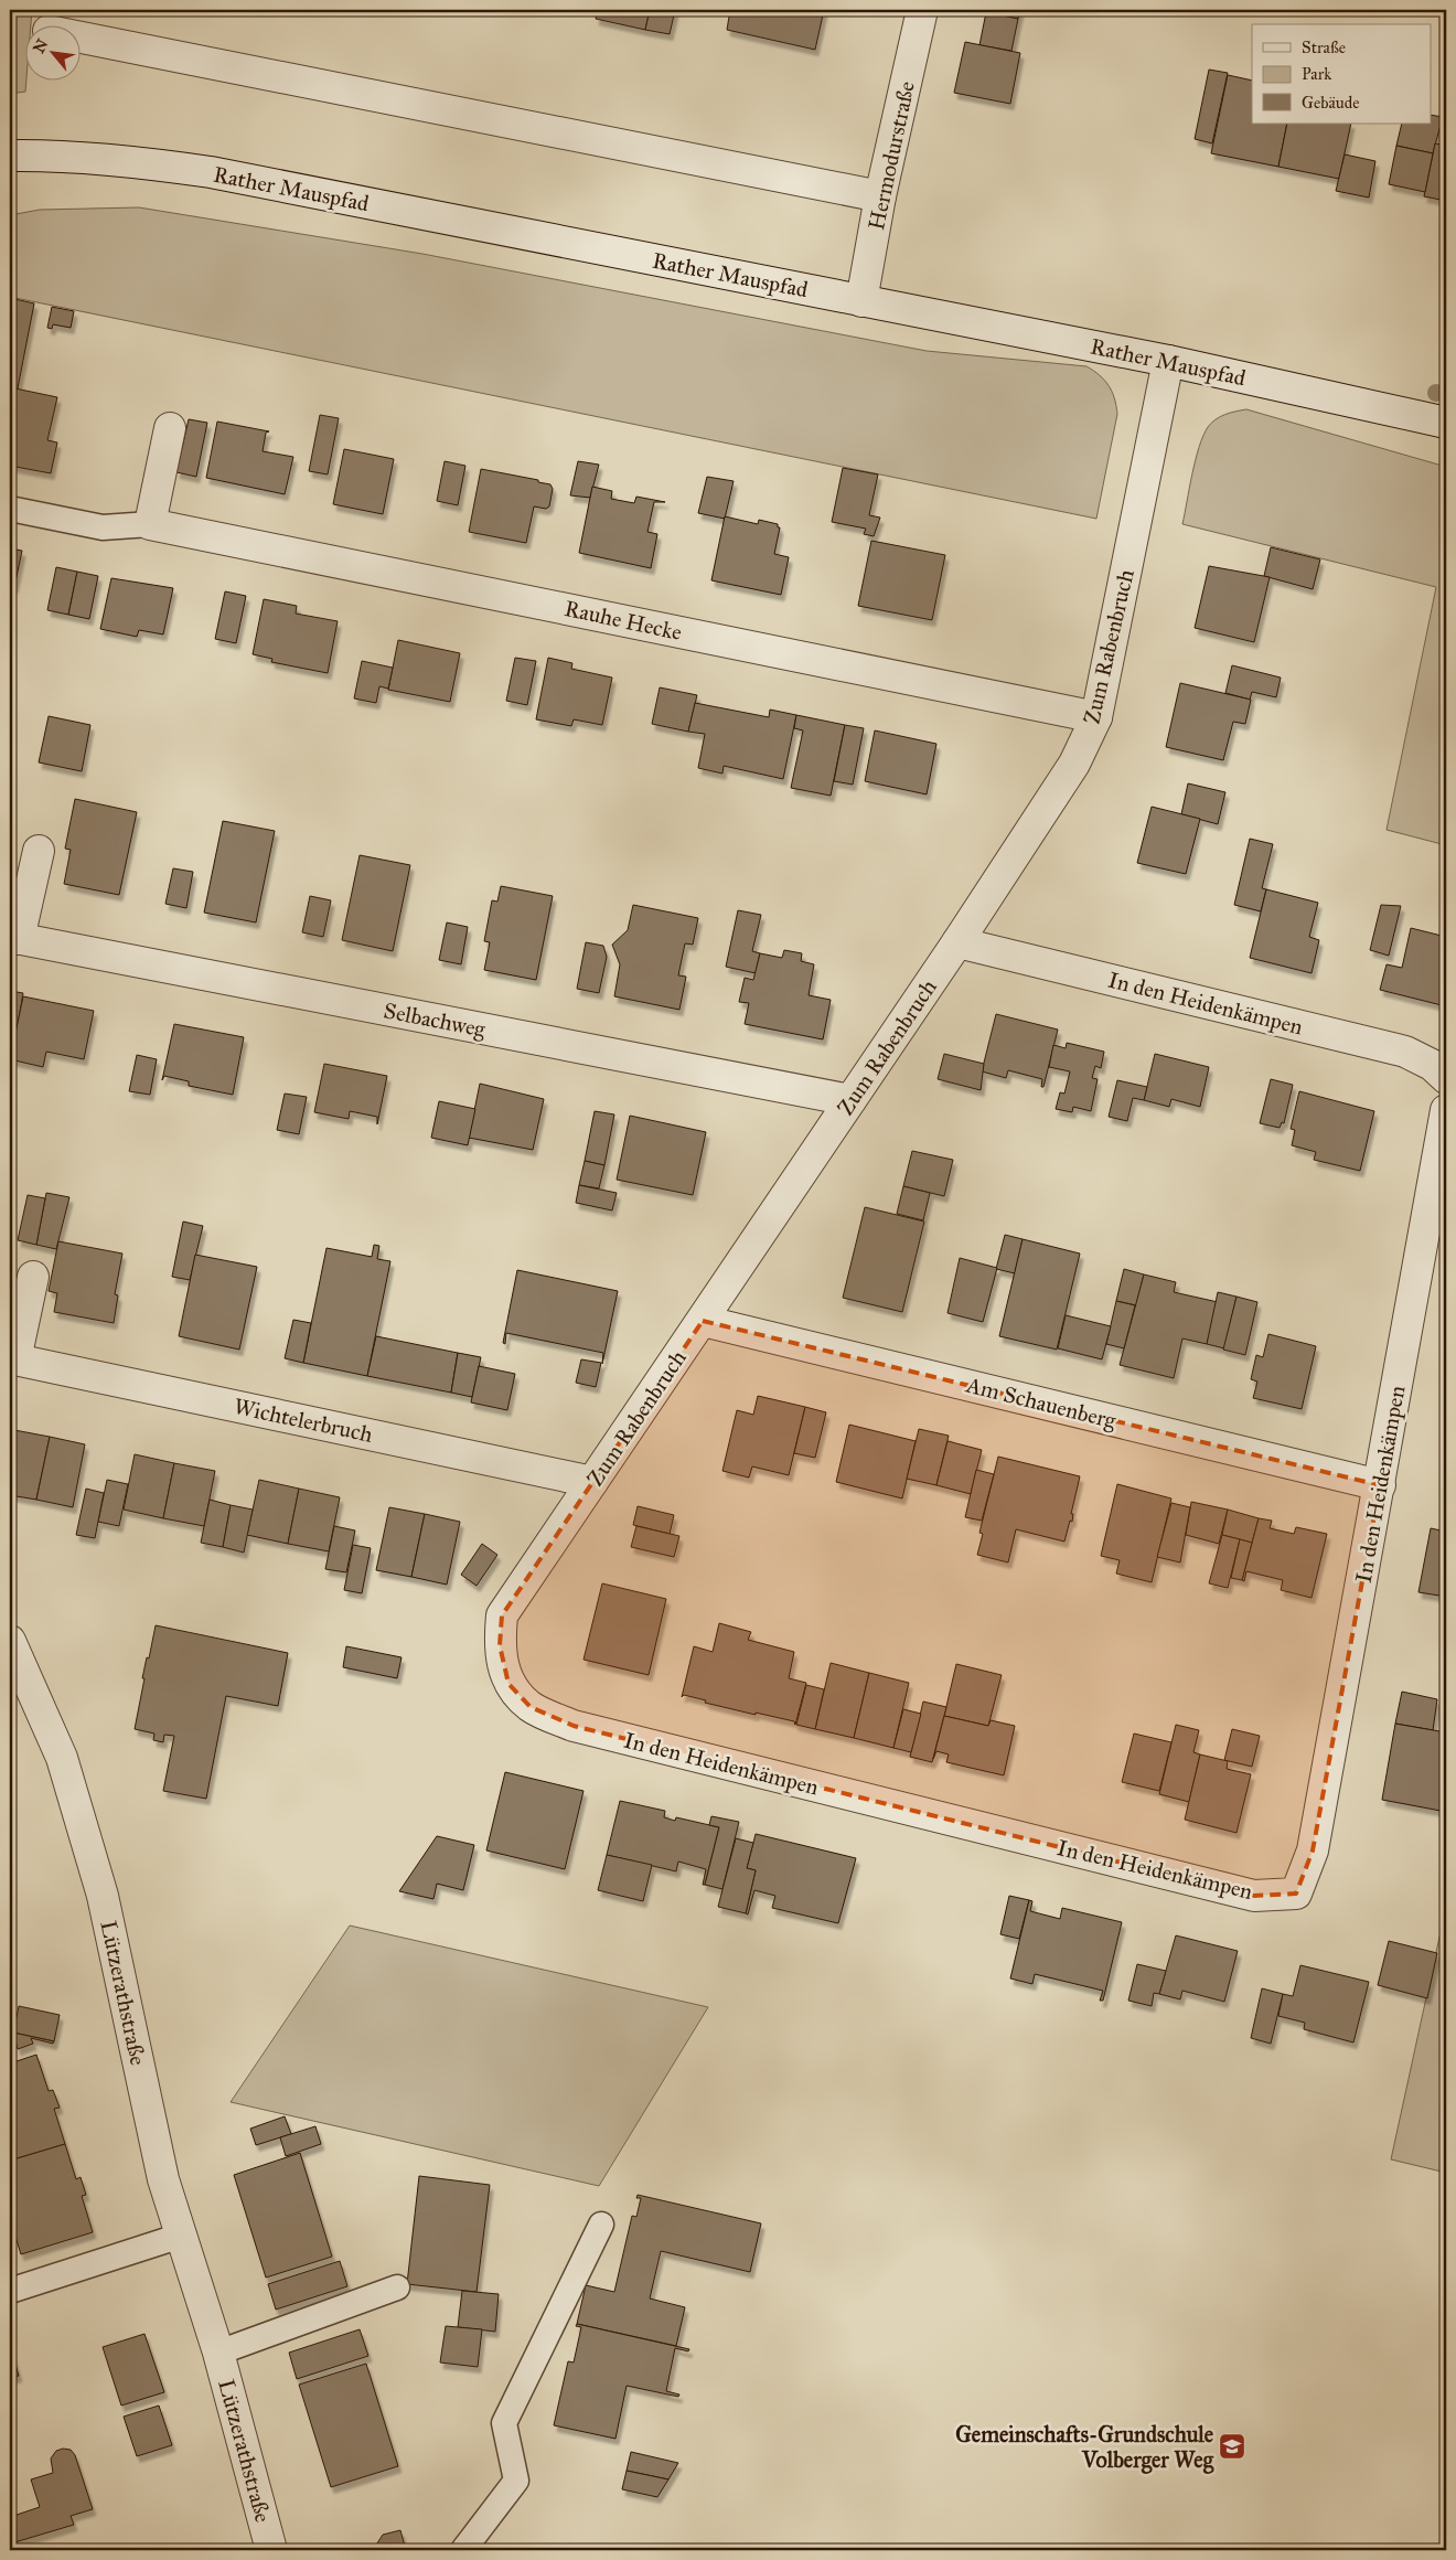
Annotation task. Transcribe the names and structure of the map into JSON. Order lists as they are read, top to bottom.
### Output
{
  "streets": {
    "street": [
      "Hermodurstraße",
      "Rather Mauspfad",
      "Rauhe Hecke",
      "Zum Rabenbruch",
      "In den Heidenkämpen",
      "Selbachweg",
      "Am Schauenberg",
      "Wichtelerbruch",
      "Lützerathstraße"
    ]
  },
  "crossings": [
    ["Hermodurstraße", "Rather Mauspfad"],
    ["Rather Mauspfad", "Zum Rabenbruch"],
    ["Rauhe Hecke", "Zum Rabenbruch"],
    ["Zum Rabenbruch", "In den Heidenkämpen"],
    ["Zum Rabenbruch", "Selbachweg"],
    ["Zum Rabenbruch", "Am Schauenberg"],
    ["Zum Rabenbruch", "Wichtelerbruch"],
    ["In den Heidenkämpen", "Am Schauenberg"]
  ],
  "places": {
    "school or university": ["Gemeinschafts-Grundschule Volberger Weg"]
  },
  "legend": ["Straße", "Park", "Gebäude"],
  "north": "top left"
}
